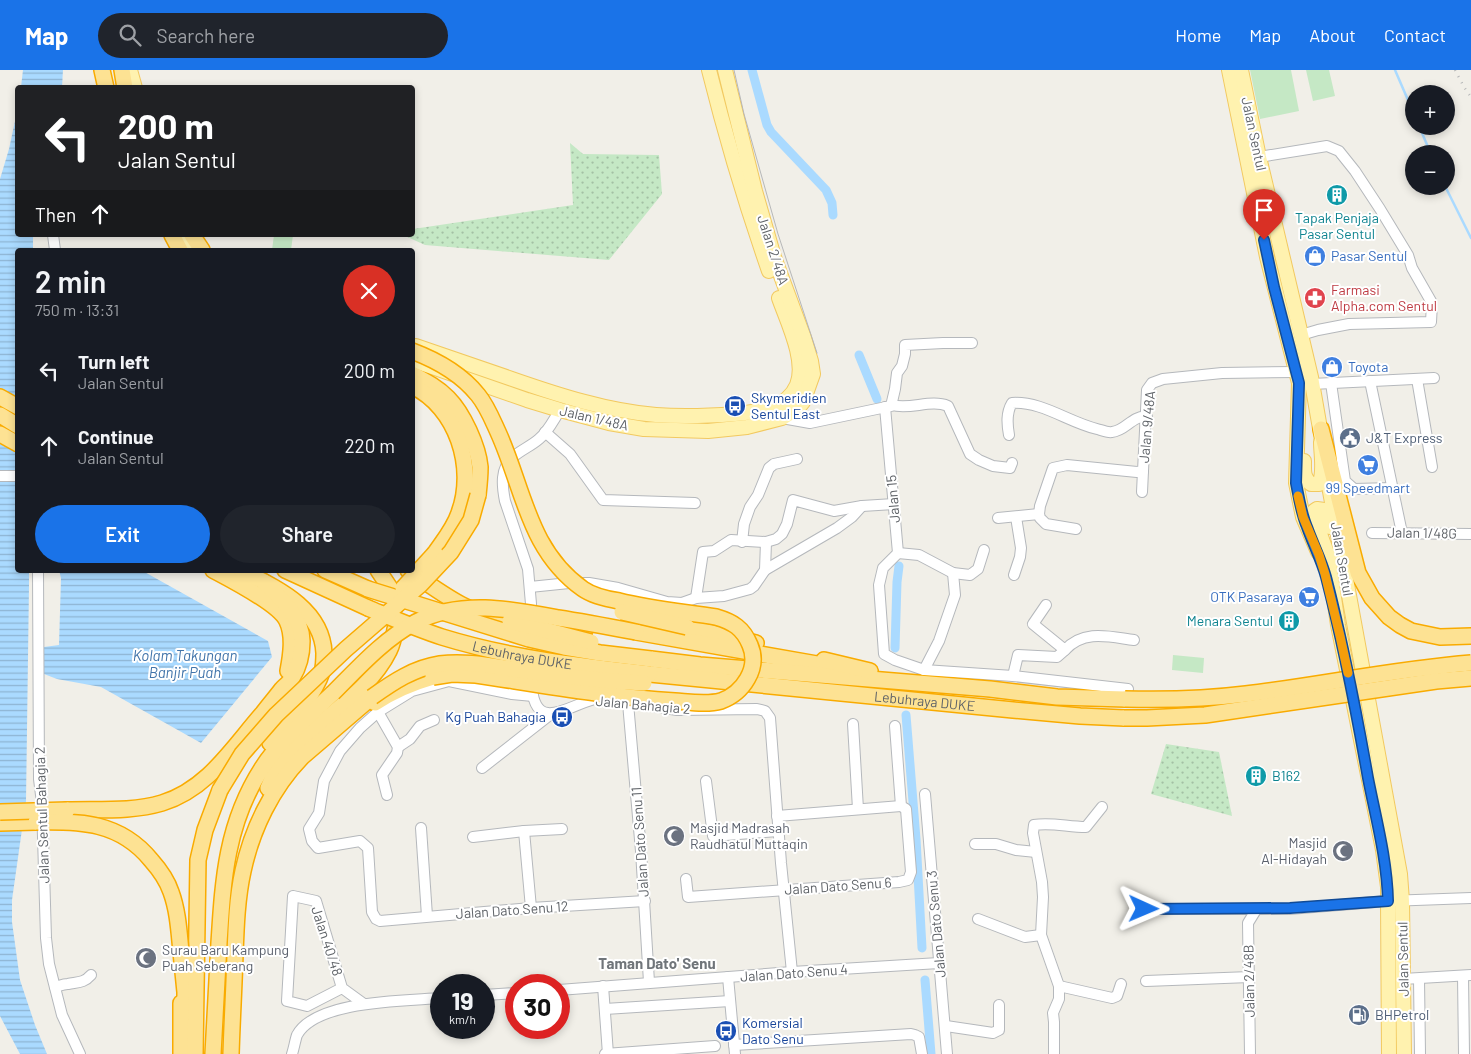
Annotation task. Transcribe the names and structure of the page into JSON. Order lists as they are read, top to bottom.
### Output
{
  "streets": {
    "highway": ["Lebuhraya DUKE"],
    "main road": ["Jalan Sentul", "Jalan 2/48A", "Jalan 1/48A"],
    "street": [
      "Jalan 9/48A",
      "Jalan 15",
      "Jalan 1/48G",
      "Jalan Bahagia 2",
      "Jalan Sentul Bahagia 2",
      "Jalan Dato Senu 11",
      "Jalan Dato Senu 6",
      "Jalan Dato Senu 12",
      "Jalan Dato Senu 3",
      "Jalan 40/48",
      "Jalan Dato Senu 4",
      "Jalan 2/48B"
    ]
  },
  "crossings": [
    ["Jalan Sentul", "Jalan 9/48A"],
    ["Jalan Bahagia 2", "Jalan Dato Senu 11"],
    ["Jalan Dato Senu 11", "Jalan Dato Senu 12"],
    ["Jalan Dato Senu 11", "Jalan Dato Senu 4"],
    ["Jalan Dato Senu 3", "Jalan Dato Senu 4"]
  ],
  "districts": ["Taman Dato' Senu"],
  "water": ["Kolam Takungan Banjir Puah"],
  "places": {
    "building": ["Tapak Penjaja Pasar Sentul", "Menara Sentul", "B162"],
    "shop": ["Pasar Sentul", "Toyota"],
    "pharmacy": ["Farmasi Alpha.com Sentul"],
    "bus stop": ["Skymeridien Sentul East", "Kg Puah Bahagia", "Komersial Dato Senu"],
    "public building": ["J&T Express"],
    "supermarket": ["99 Speedmart", "OTK Pasaraya"],
    "mosque": ["Masjid Madrasah Raudhatul Muttaqin", "Masjid Al-Hidayah", "Surau Baru Kampung Puah Seberang"],
    "fuel station": ["BHPetrol"]
  },
  "page": {
    "header": "Map",
    "search": "Search here",
    "nav": [
      "Home",
      "Map",
      "About",
      "Contact"
    ],
    "map_buttons": ["+", "−"],
    "turn": ["200 m", "Jalan Sentul"],
    "then": "Then",
    "heading": ["2 min", "750 m · 13:31"],
    "list": [
      {
        "name": "Turn left",
        "note": "Jalan Sentul",
        "value": "200 m"
      },
      {
        "name": "Continue",
        "note": "Jalan Sentul",
        "value": "220 m"
      }
    ],
    "buttons": ["Exit", "Share"],
    "speed": "19 km/h",
    "limit": "30"
  }
}
